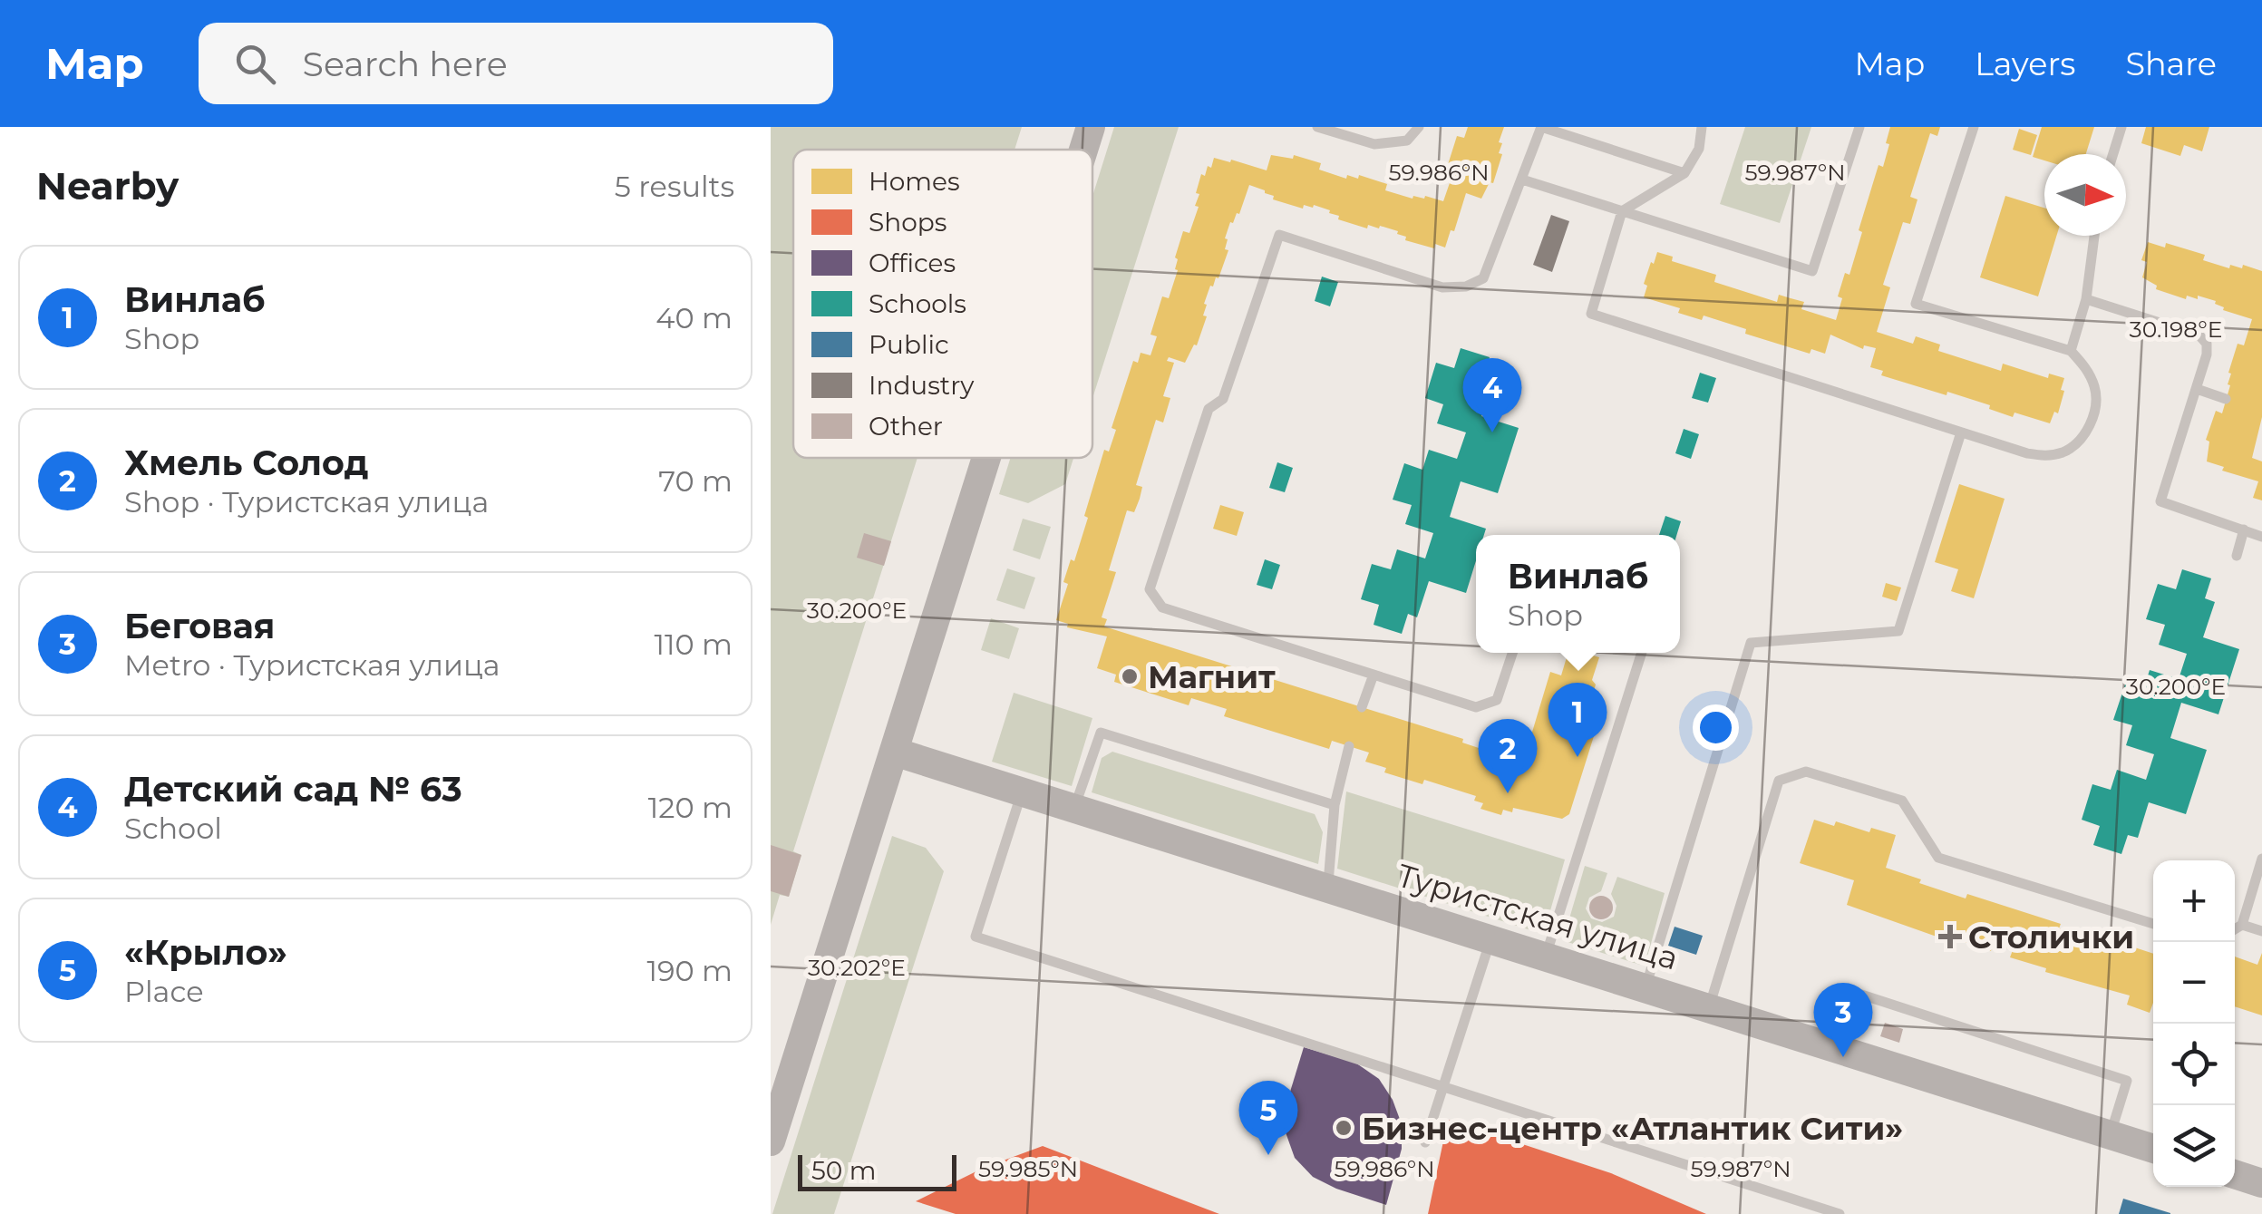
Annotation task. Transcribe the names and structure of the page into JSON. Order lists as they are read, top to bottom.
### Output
{
  "streets": {
    "street": ["Туристская улица"]
  },
  "places": {
    "other": ["Магнит", "Бизнес-центр «Атлантик Сити»"],
    "health": ["Столички"]
  },
  "legend": [
    "Homes",
    "Shops",
    "Offices",
    "Schools",
    "Public",
    "Industry",
    "Other"
  ],
  "scale_bar": "50 m",
  "north": "right",
  "page": {
    "header": "Map",
    "search": "Search here",
    "nav": ["Map", "Layers", "Share"],
    "heading": ["Nearby", "5 results"],
    "list": [
      {
        "mark": "1",
        "name": "Винлаб",
        "note": "Shop",
        "value": "40 m"
      },
      {
        "mark": "2",
        "name": "Хмель Солод",
        "note": "Shop · Туристская улица",
        "value": "70 m"
      },
      {
        "mark": "3",
        "name": "Беговая",
        "note": "Metro · Туристская улица",
        "value": "110 m"
      },
      {
        "mark": "4",
        "name": "Детский сад № 63",
        "note": "School",
        "value": "120 m"
      },
      {
        "mark": "5",
        "name": "«Крыло»",
        "note": "Place",
        "value": "190 m"
      }
    ],
    "pins": [
      "4",
      "1",
      "2",
      "3",
      "5"
    ],
    "popup": ["Винлаб", "Shop"],
    "map_buttons": ["+", "−"],
    "scale": "50 m"
  },
  "coordinates": [
    "59.986°N",
    "59.987°N",
    "30.198°E",
    "30.200°E",
    "30.202°E",
    "59.985°N"
  ]
}
